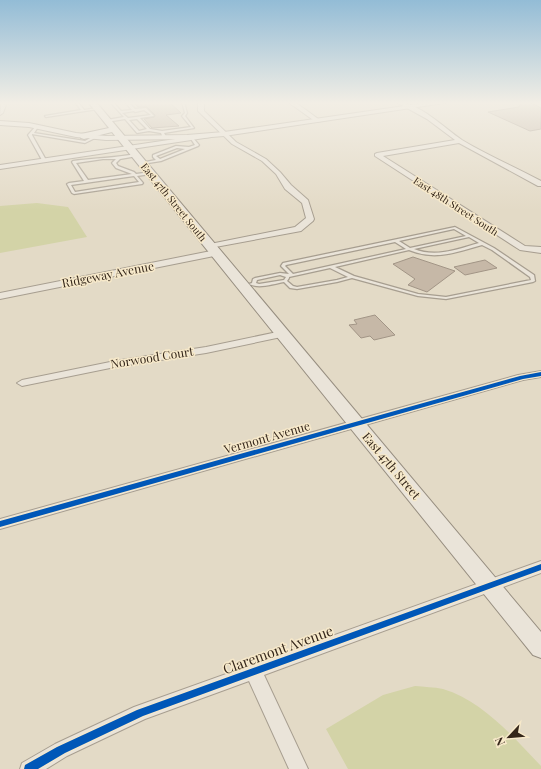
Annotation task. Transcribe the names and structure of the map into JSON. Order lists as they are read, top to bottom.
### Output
{
  "streets": {
    "main road": ["East 47th Street South", "East 47th Street"],
    "street": [
      "East 48th Street South",
      "Ridgeway Avenue",
      "Norwood Court",
      "Vermont Avenue",
      "Claremont Avenue"
    ]
  },
  "crossings": [
    ["East 47th Street South", "Ridgeway Avenue"],
    ["East 47th Street South", "East 47th Street"],
    ["Ridgeway Avenue", "East 47th Street"],
    ["Norwood Court", "East 47th Street"],
    ["Vermont Avenue", "East 47th Street"],
    ["East 47th Street", "Claremont Avenue"]
  ],
  "north": "bottom left"
}
